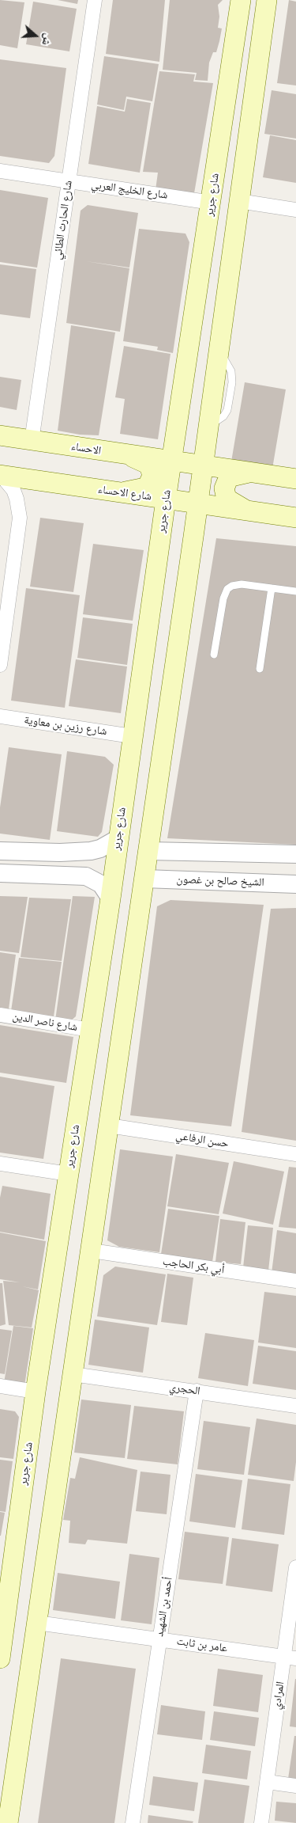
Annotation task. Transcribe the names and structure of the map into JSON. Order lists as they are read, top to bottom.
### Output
{
  "streets": {
    "main road": ["شارع جرير", "الاحساء", "شارع الاحساء"],
    "street": [
      "شارع الخليج العربي",
      "شارع الحارث الطائي",
      "شارع رزين بن معاوية",
      "الشيخ صالح بن غصون",
      "شارع ناصر الدين",
      "حسن الرفاعي",
      "أبي بكر الحاجب",
      "الحجري",
      "أحمد بن الشهيد",
      "عامر بن ثابت",
      "المرادي"
    ]
  },
  "crossings": [
    ["شارع الخليج العربي", "شارع جرير"],
    ["شارع الخليج العربي", "شارع الحارث الطائي"],
    ["شارع جرير", "الاحساء"],
    ["شارع جرير", "شارع الاحساء"],
    ["شارع جرير", "شارع رزين بن معاوية"],
    ["شارع جرير", "شارع ناصر الدين"],
    ["شارع الحارث الطائي", "الاحساء"],
    ["الحجري", "أحمد بن الشهيد"],
    ["أحمد بن الشهيد", "عامر بن ثابت"],
    ["عامر بن ثابت", "المرادي"]
  ],
  "north": "right"
}
